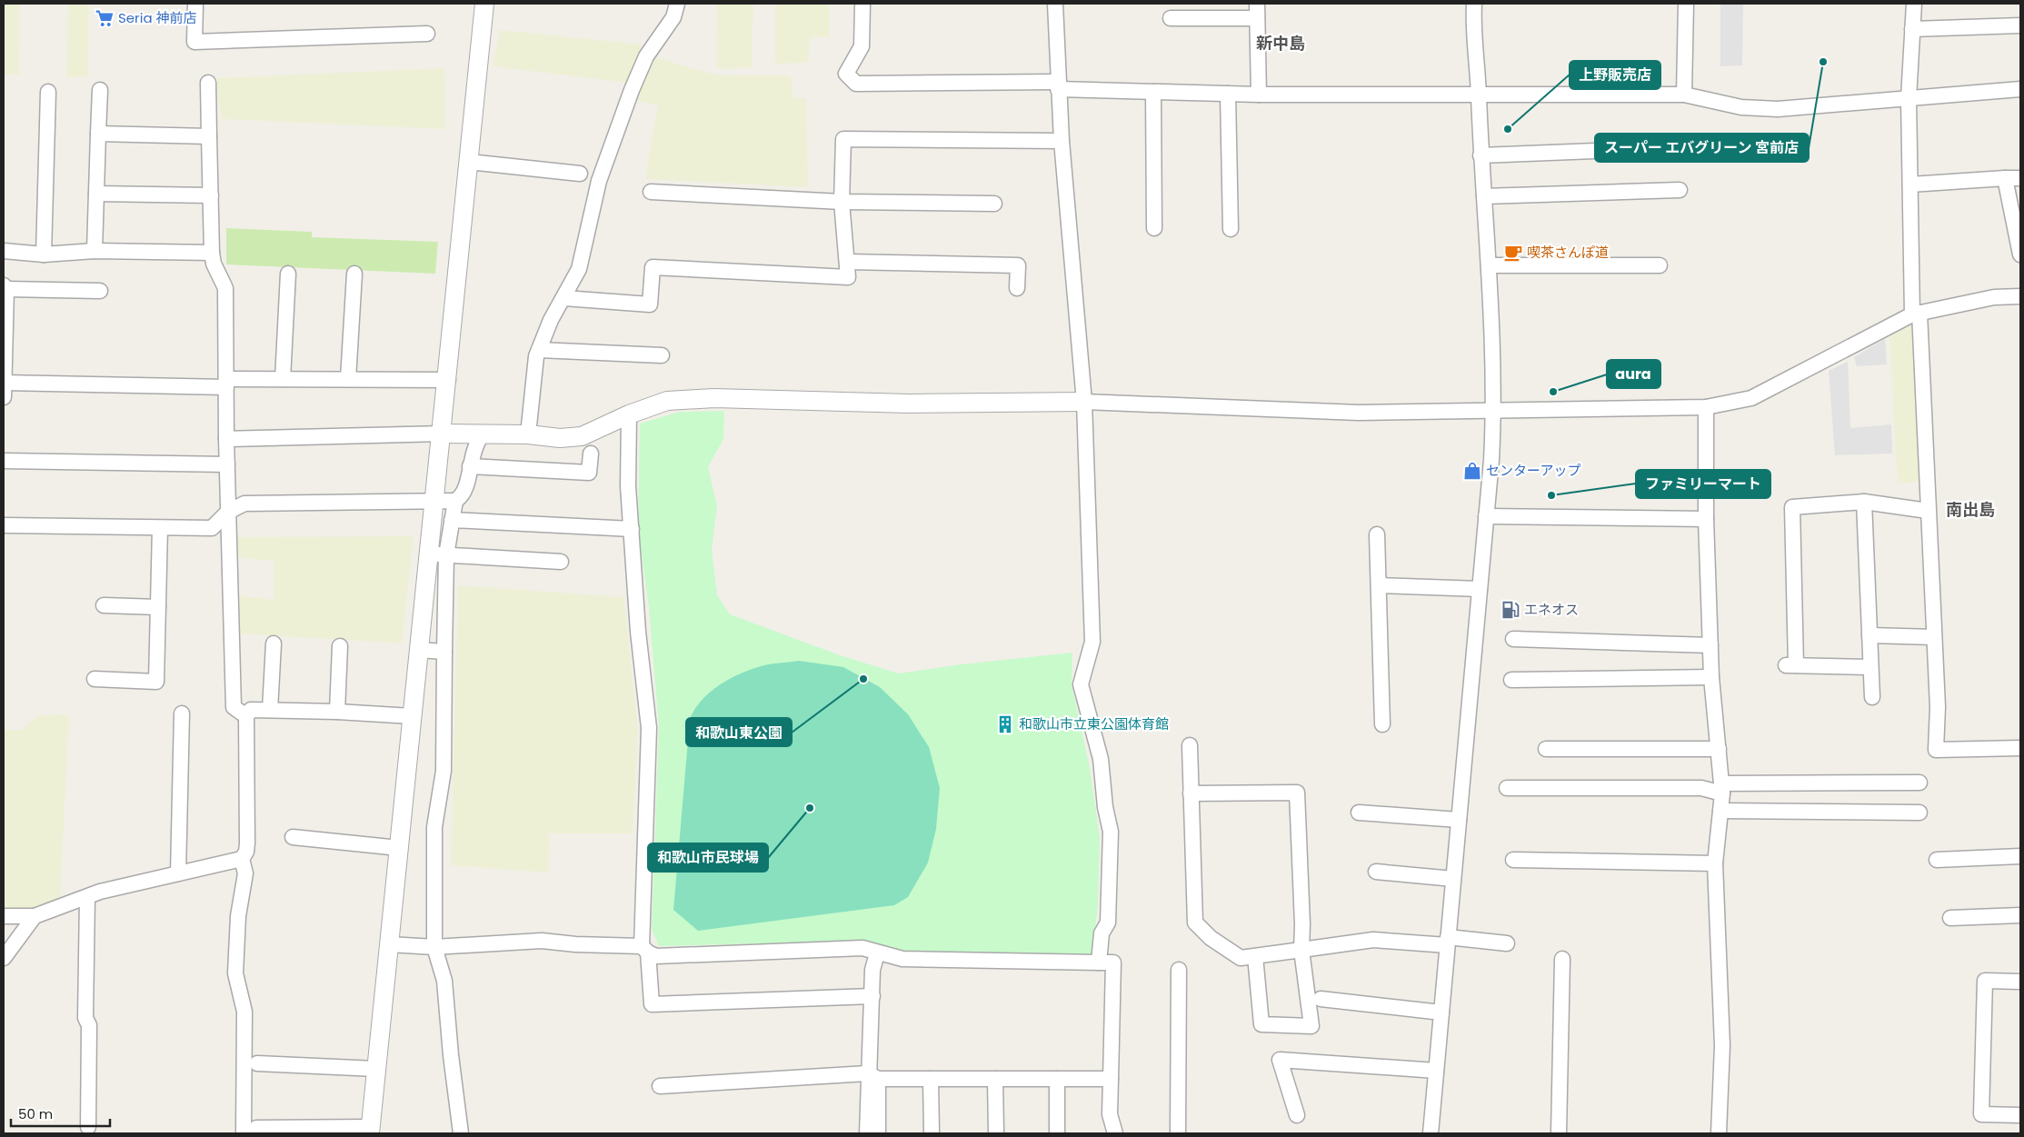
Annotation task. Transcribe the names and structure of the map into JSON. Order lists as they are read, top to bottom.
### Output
{
  "districts": ["新中島", "南出島"],
  "places": {
    "supermarket": ["Seria 神前店"],
    "other": [
      "スーパー エバグリーン 宮前店",
      "上野販売店",
      "aura",
      "ファミリーマート",
      "和歌山東公園",
      "和歌山市民球場"
    ],
    "cafe": ["喫茶さんぽ道"],
    "shop": ["センターアップ"],
    "fuel station": ["エネオス"],
    "building": ["和歌山市立東公園体育館"]
  },
  "scale_bar": "50 m"
}
